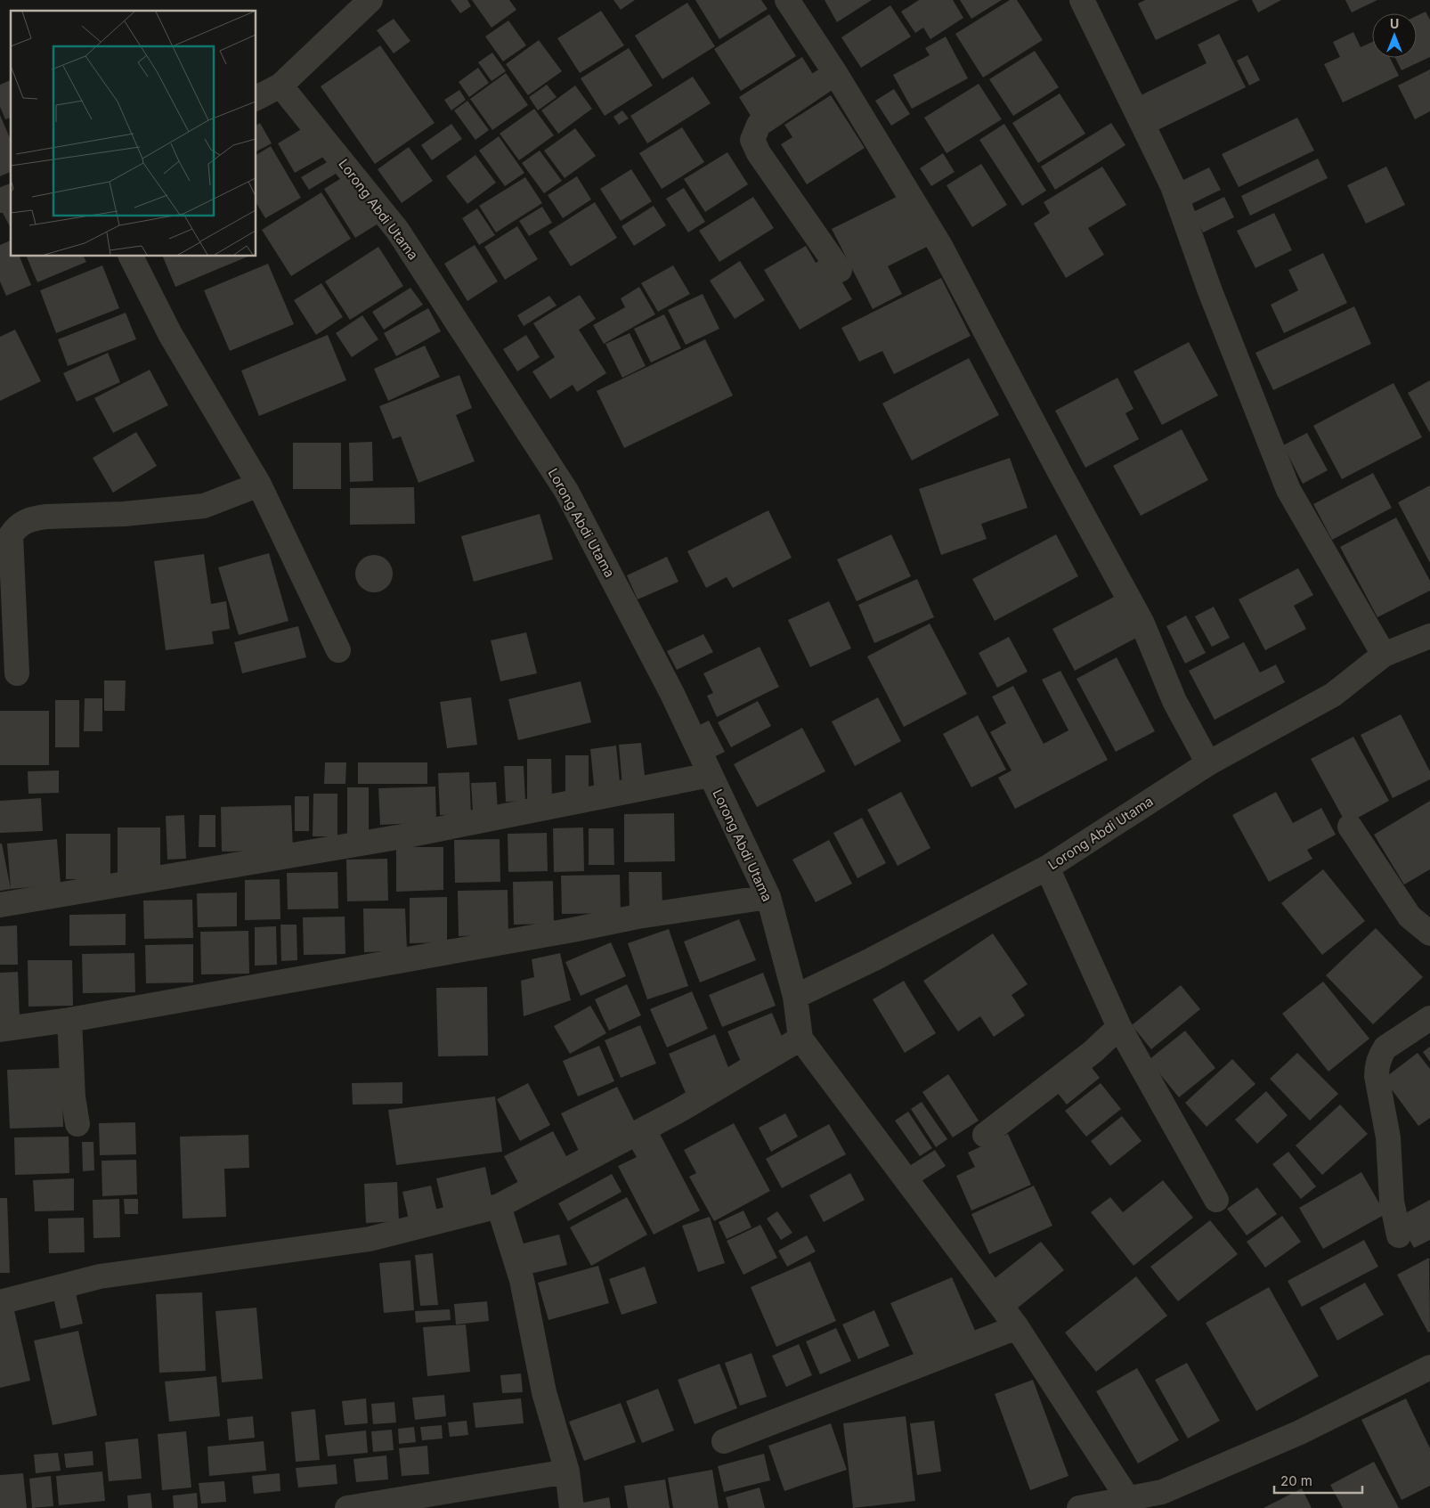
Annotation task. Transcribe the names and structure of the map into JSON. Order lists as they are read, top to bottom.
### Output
{
  "streets": {
    "street": ["Lorong Abdi Utama"]
  },
  "scale_bar": "20 m",
  "north": "top"
}
